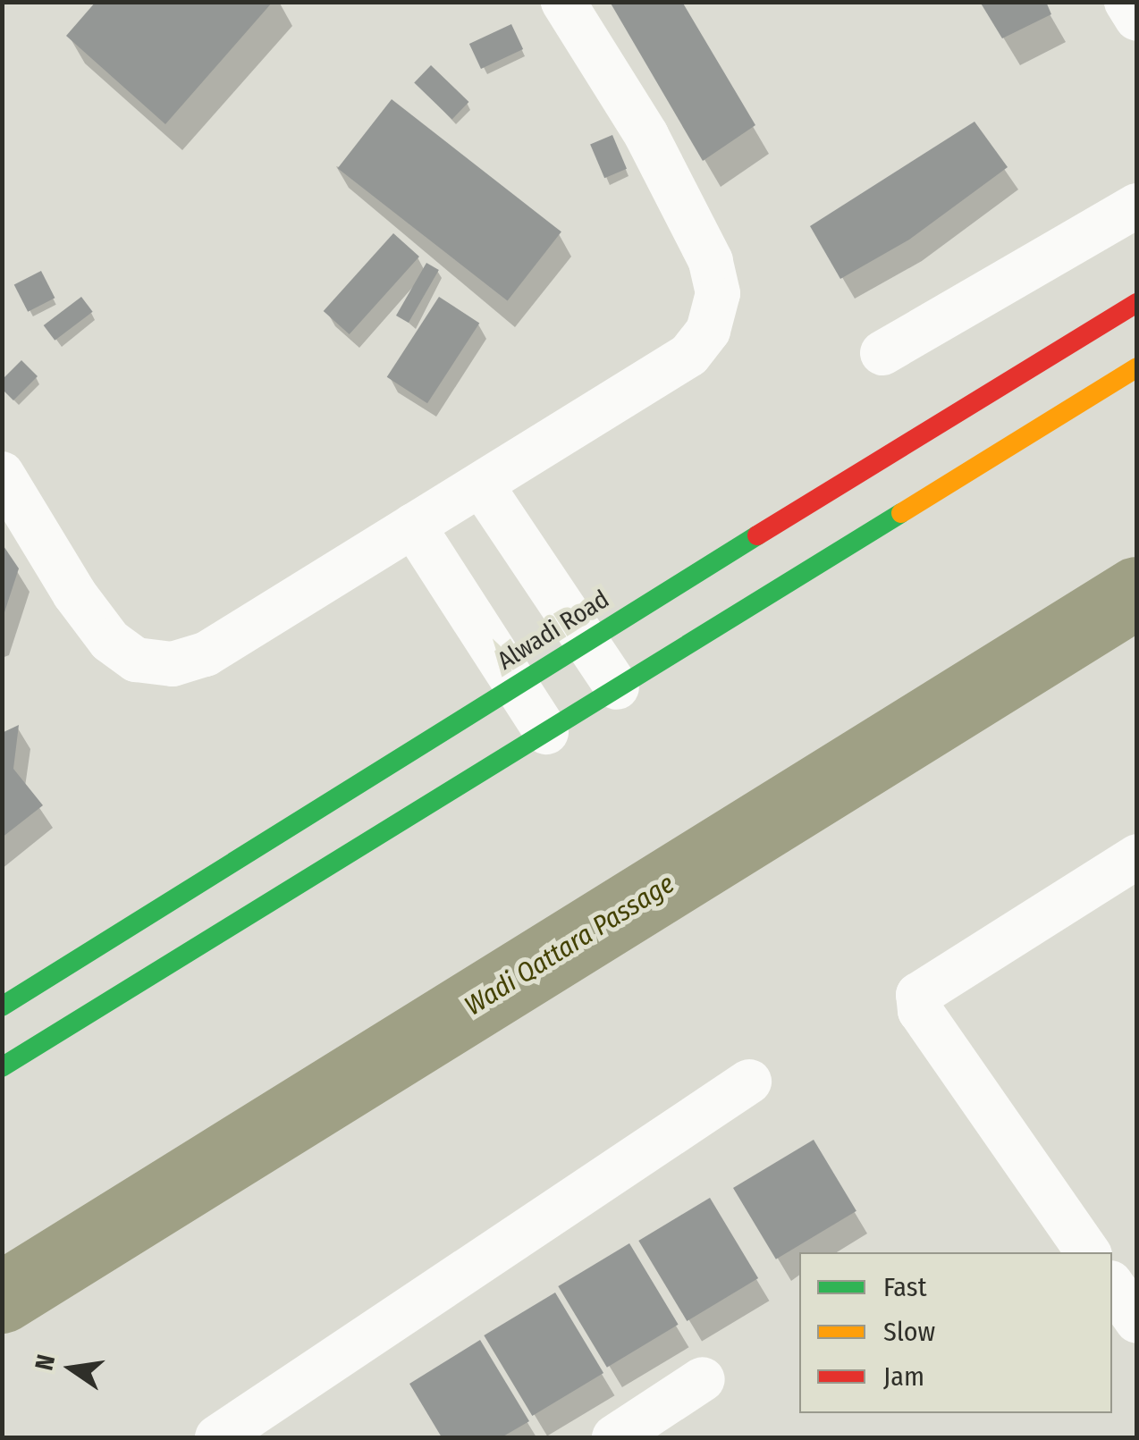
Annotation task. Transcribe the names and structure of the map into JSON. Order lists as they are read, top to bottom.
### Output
{
  "streets": {
    "main road": ["Alwadi Road"]
  },
  "water": ["Wadi Qattara Passage"],
  "legend": ["Fast", "Slow", "Jam"],
  "north": "left"
}
